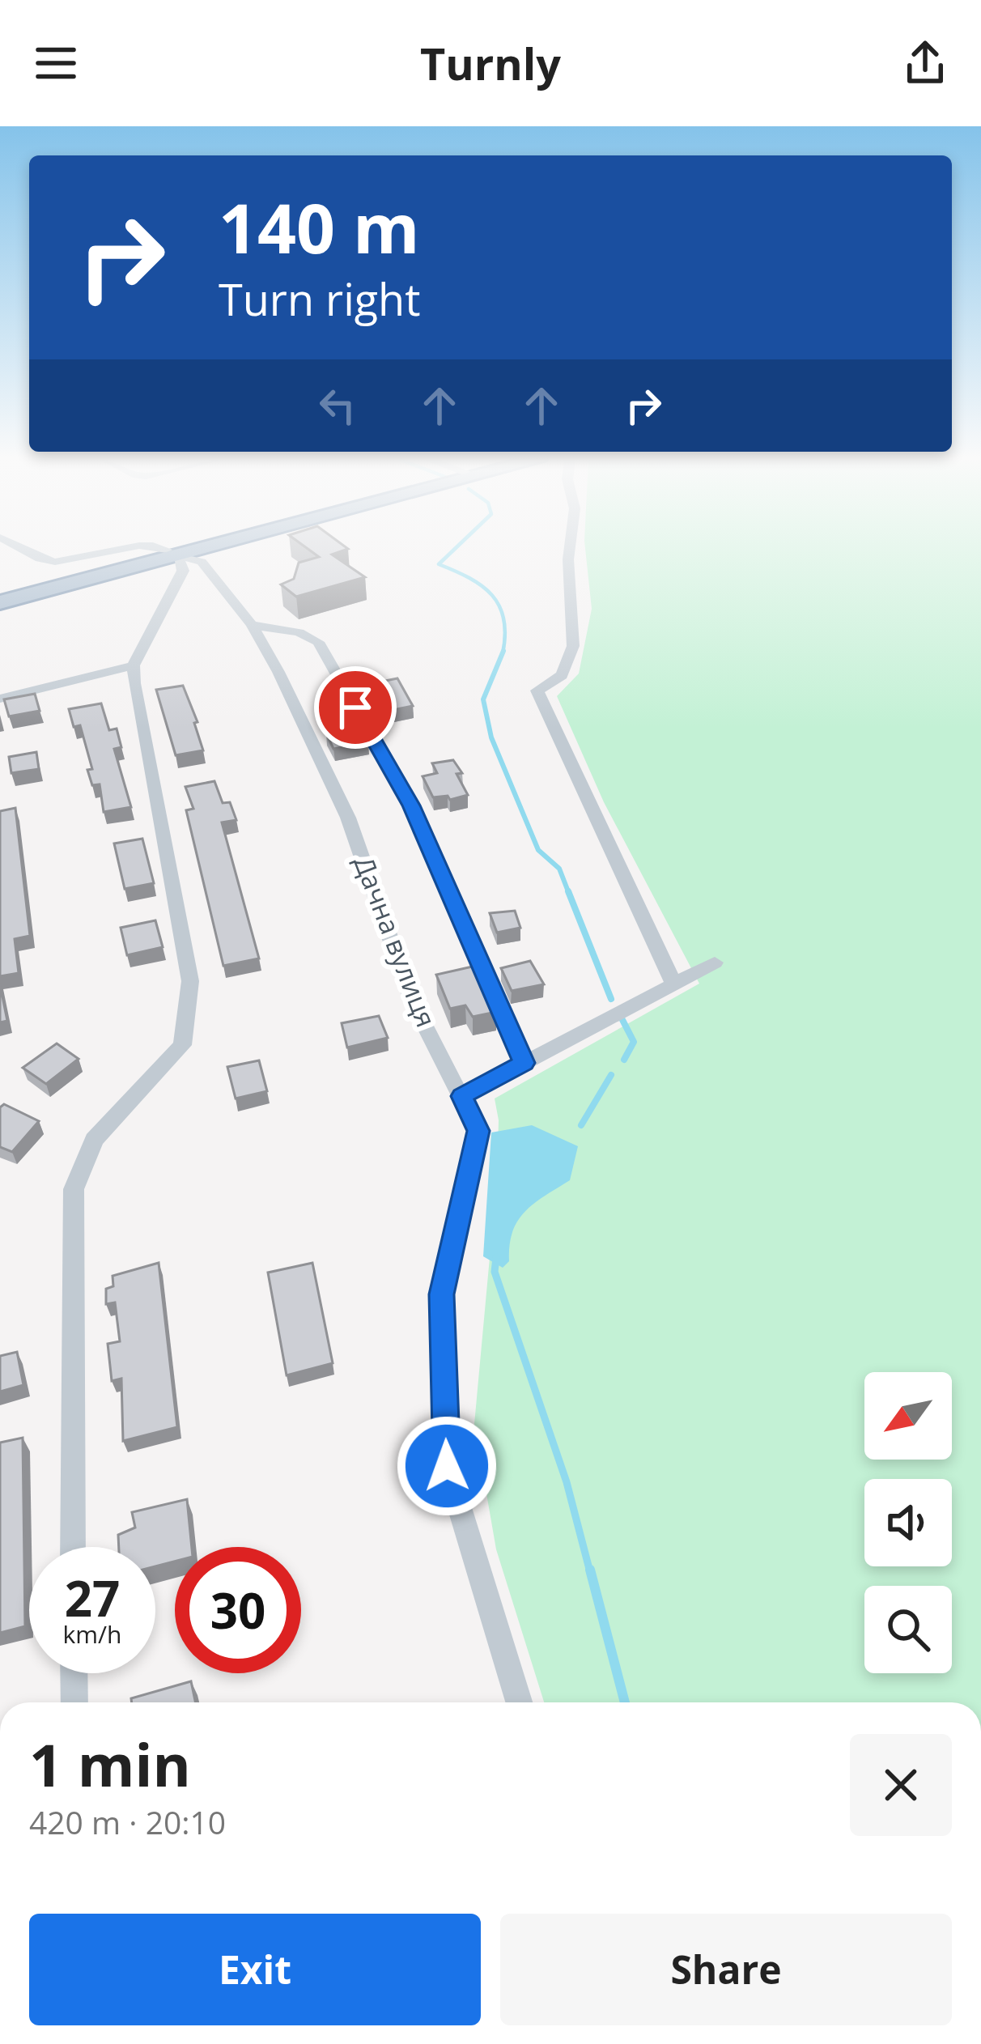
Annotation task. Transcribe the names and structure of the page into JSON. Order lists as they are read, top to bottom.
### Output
{
  "streets": {
    "street": ["Дачна вулиця"]
  },
  "north": "bottom left",
  "page": {
    "header": "Turnly",
    "turn": ["140 m", "Turn right"],
    "speed": "27 km/h",
    "limit": "30",
    "heading": ["1 min", "420 m · 20:10"],
    "buttons": ["Exit", "Share"]
  }
}
